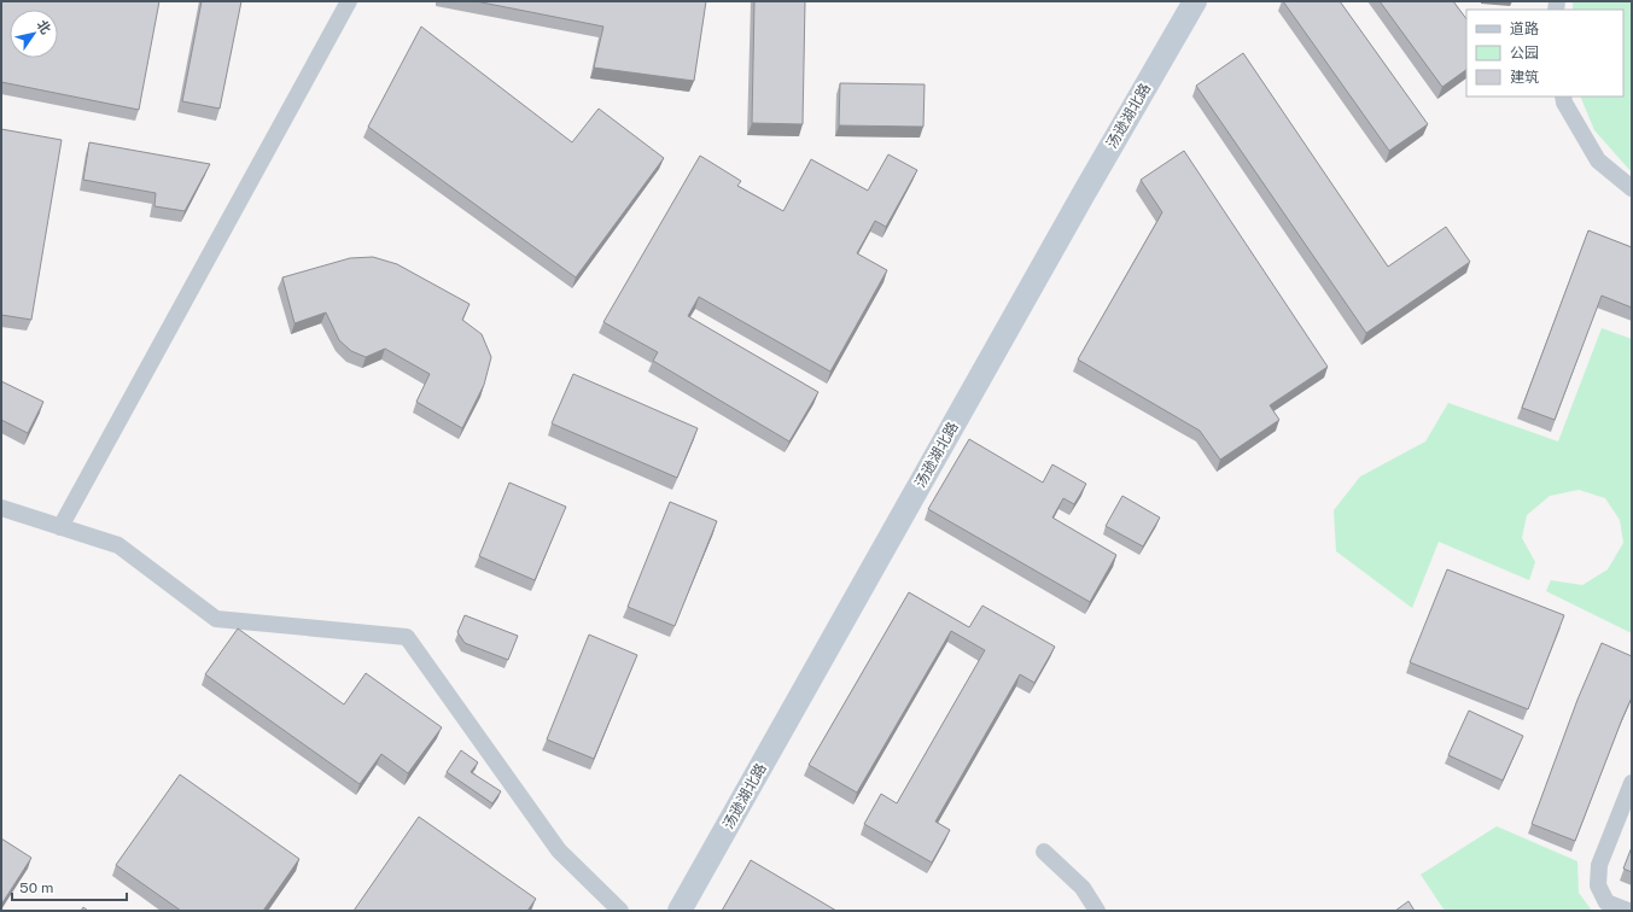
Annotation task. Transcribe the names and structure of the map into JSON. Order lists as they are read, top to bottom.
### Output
{
  "streets": {
    "main road": ["汤逊湖北路"]
  },
  "legend": ["道路", "公园", "建筑"],
  "scale_bar": "50 m",
  "north": "top right"
}
